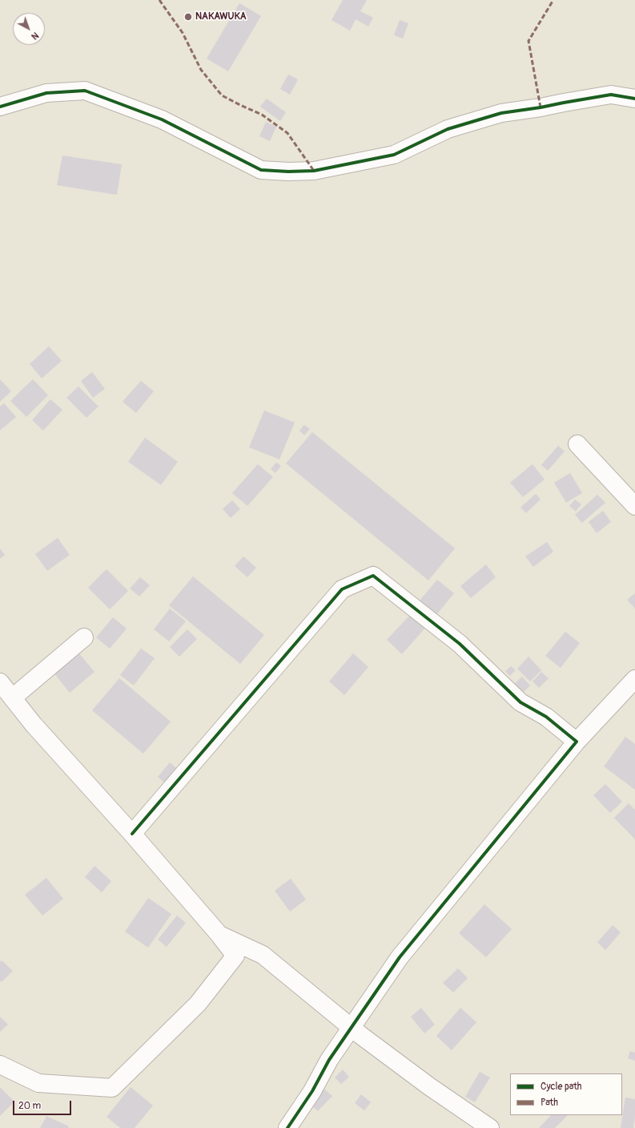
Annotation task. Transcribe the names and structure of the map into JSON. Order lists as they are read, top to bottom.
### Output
{
  "places": ["NAKAWUKA"],
  "legend": ["Cycle path", "Path"],
  "scale_bar": "20 m",
  "north": "bottom right"
}
